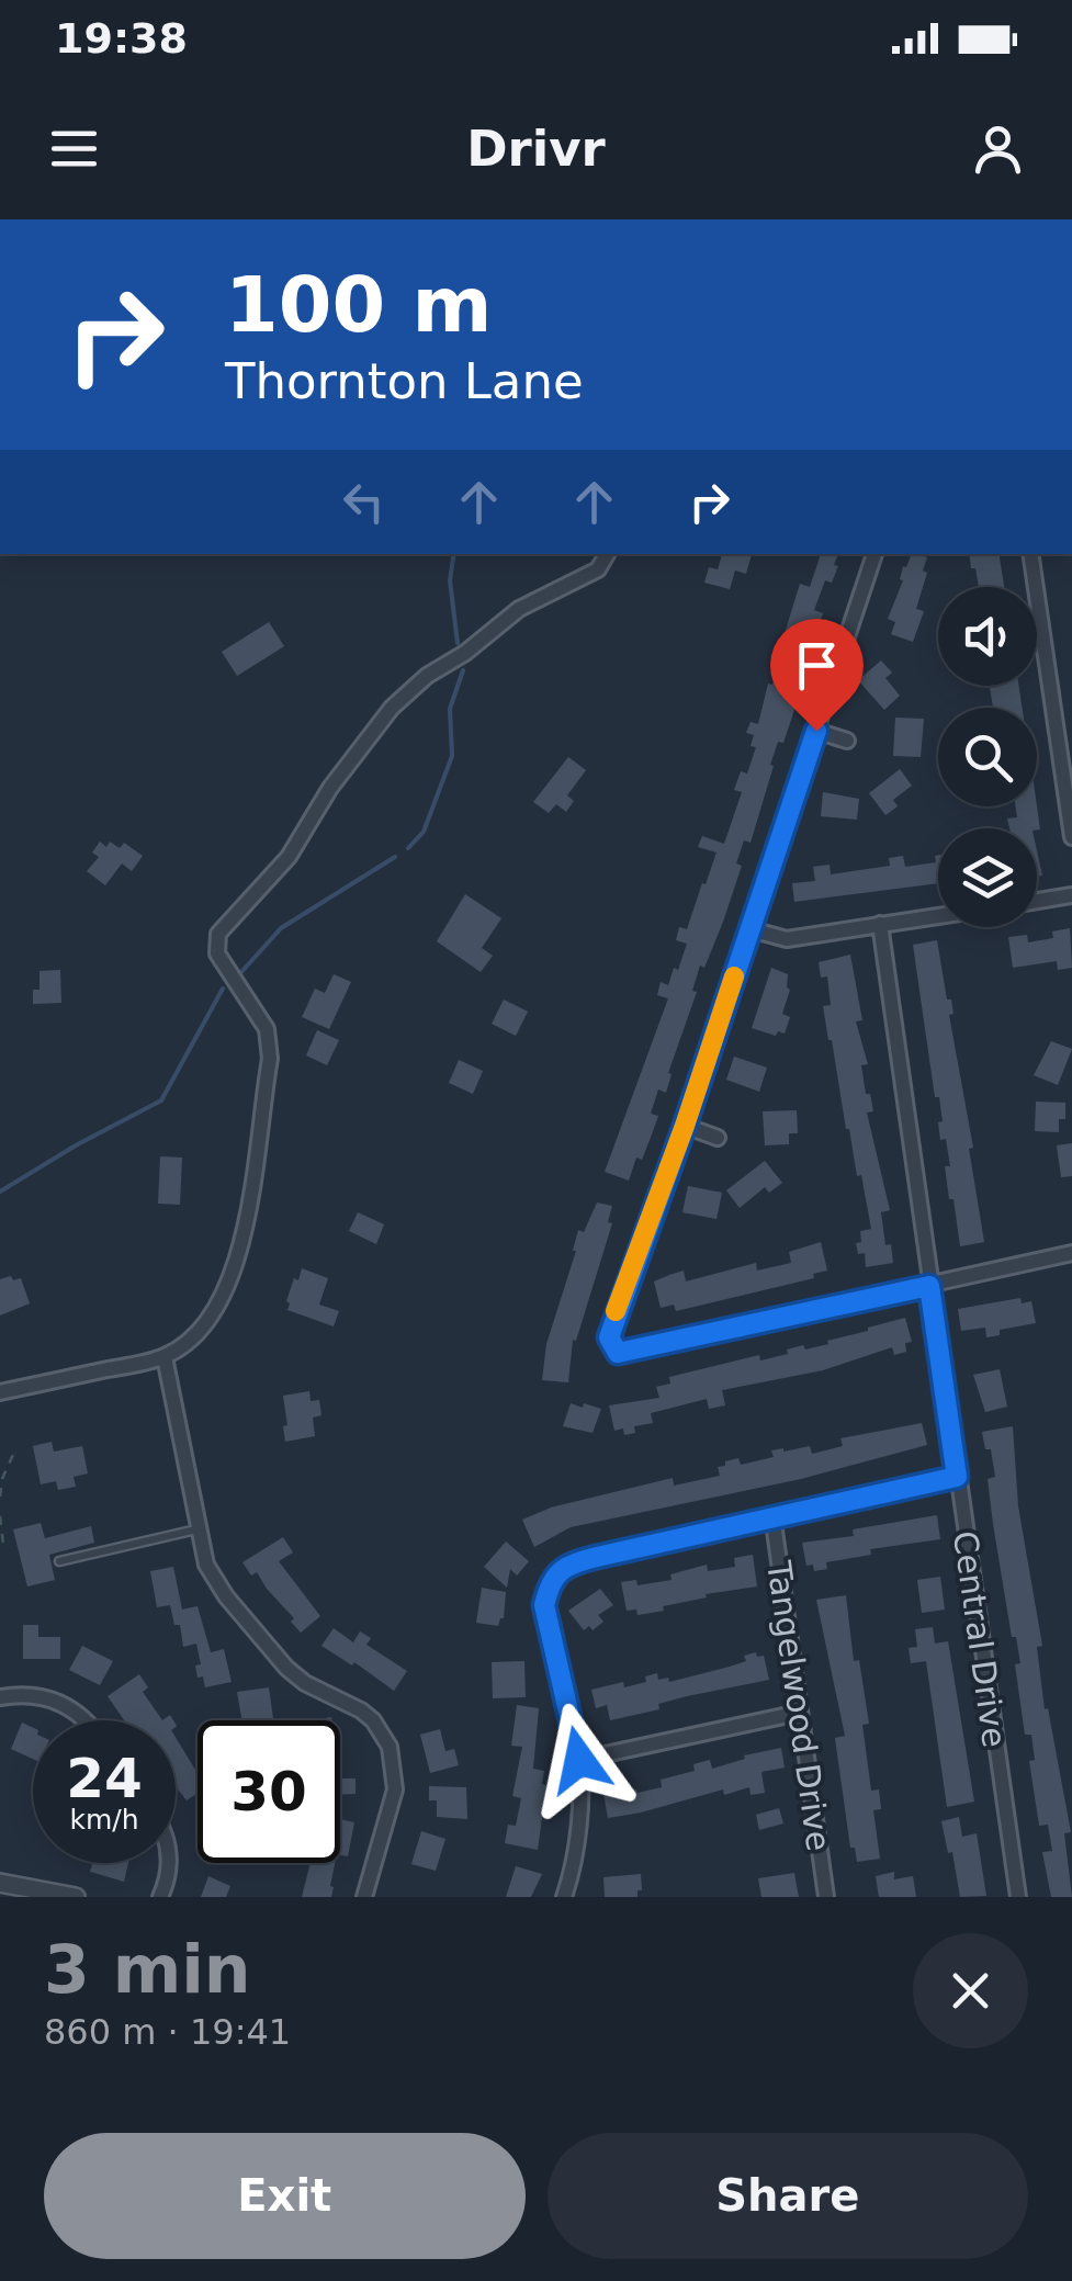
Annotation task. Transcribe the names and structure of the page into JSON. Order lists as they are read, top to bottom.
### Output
{
  "streets": {
    "street": ["Central Drive", "Tangelwood Drive"]
  },
  "page": {
    "status": "19:38",
    "header": "Drivr",
    "turn": ["100 m", "Thornton Lane"],
    "speed": "24 km/h",
    "limit": "30",
    "heading": ["3 min", "860 m · 19:41"],
    "buttons": ["Exit", "Share"]
  }
}
